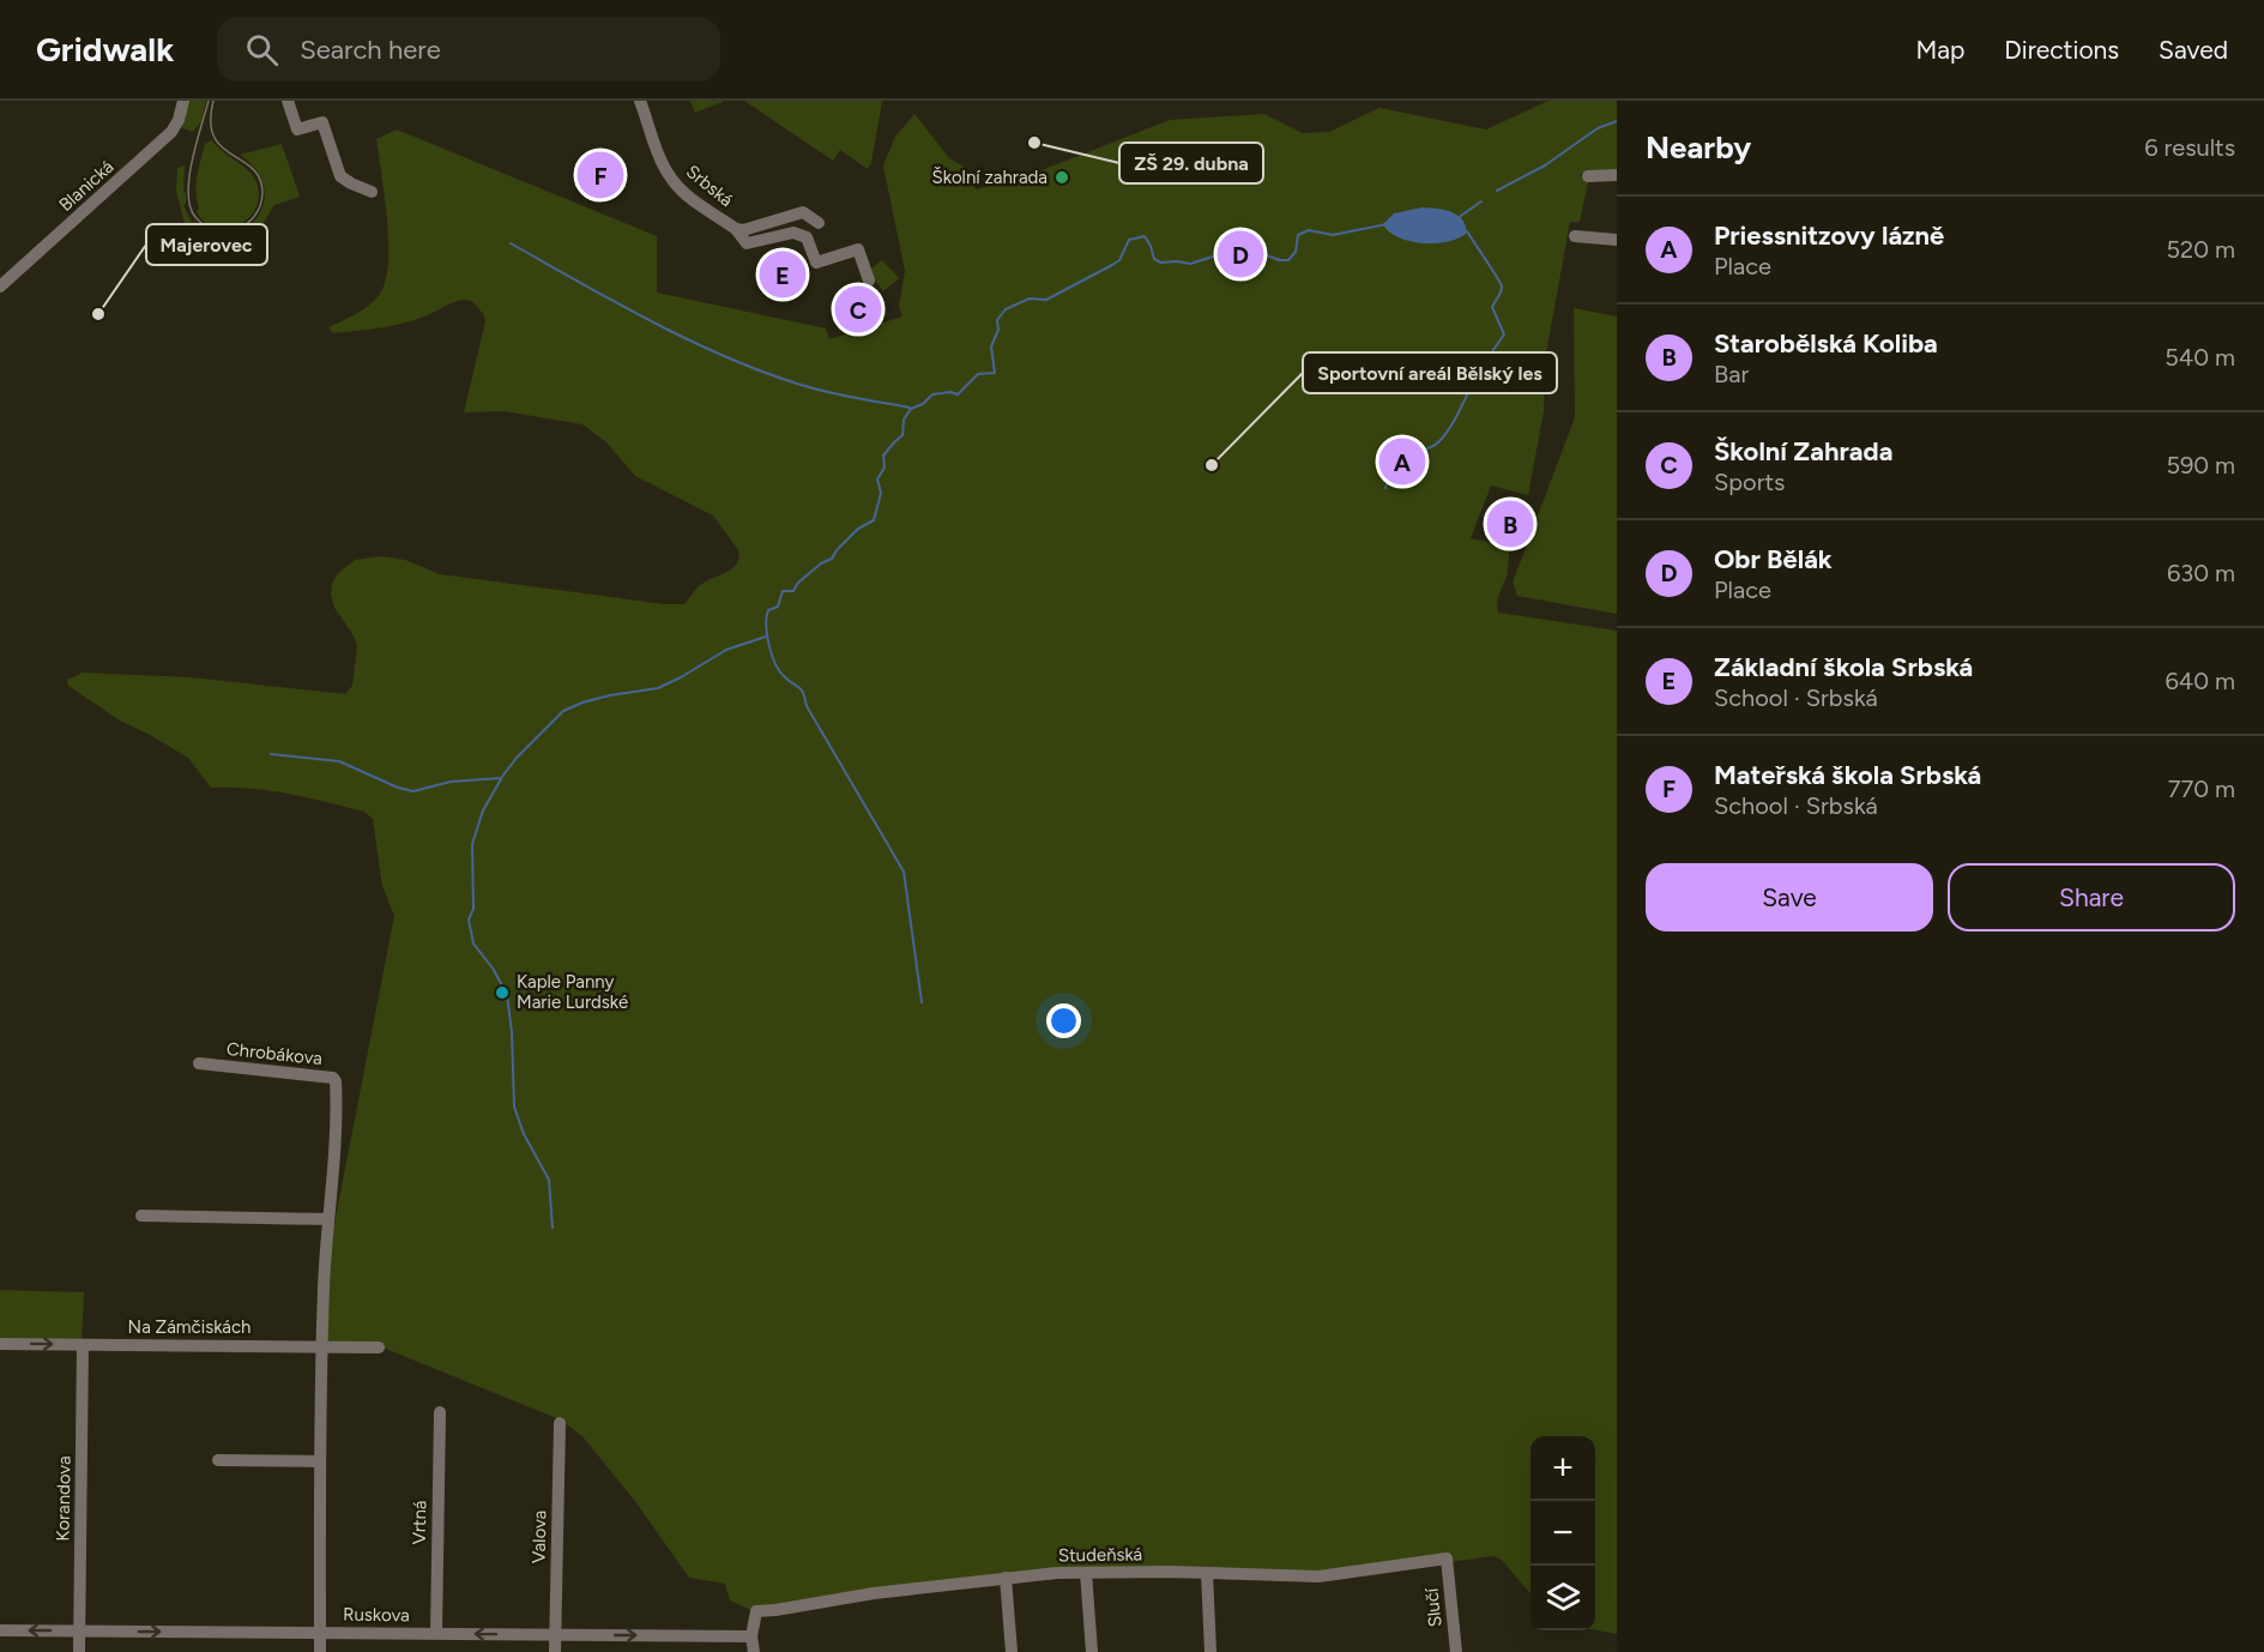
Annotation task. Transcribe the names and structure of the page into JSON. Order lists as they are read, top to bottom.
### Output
{
  "streets": {
    "street": [
      "Blanická",
      "Srbská",
      "Chrobákova",
      "Na Zámčiskách",
      "Korandova",
      "Vrtná",
      "Valova",
      "Studeňská",
      "Slučí",
      "Ruskova"
    ]
  },
  "crossings": [
    ["Chrobákova", "Na Zámčiskách"],
    ["Chrobákova", "Ruskova"],
    ["Na Zámčiskách", "Korandova"],
    ["Korandova", "Ruskova"],
    ["Vrtná", "Ruskova"],
    ["Valova", "Ruskova"],
    ["Studeňská", "Slučí"],
    ["Studeňská", "Ruskova"]
  ],
  "places": [
    "ZŠ 29. dubna",
    "Školní zahrada",
    "Majerovec",
    "Sportovní areál Bělský les",
    "Kaple Panny Marie Lurdské"
  ],
  "page": {
    "header": "Gridwalk",
    "search": "Search here",
    "nav": ["Map", "Directions", "Saved"],
    "heading": ["Nearby", "6 results"],
    "pins": [
      "F",
      "D",
      "E",
      "C",
      "A",
      "B"
    ],
    "list": [
      {
        "mark": "A",
        "name": "Priessnitzovy lázně",
        "note": "Place",
        "value": "520 m"
      },
      {
        "mark": "B",
        "name": "Starobělská Koliba",
        "note": "Bar",
        "value": "540 m"
      },
      {
        "mark": "C",
        "name": "Školní Zahrada",
        "note": "Sports",
        "value": "590 m"
      },
      {
        "mark": "D",
        "name": "Obr Bělák",
        "note": "Place",
        "value": "630 m"
      },
      {
        "mark": "E",
        "name": "Základní škola Srbská",
        "note": "School · Srbská",
        "value": "640 m"
      },
      {
        "mark": "F",
        "name": "Mateřská škola Srbská",
        "note": "School · Srbská",
        "value": "770 m"
      }
    ],
    "buttons": ["Save", "Share"],
    "map_buttons": ["+", "−"]
  }
}
